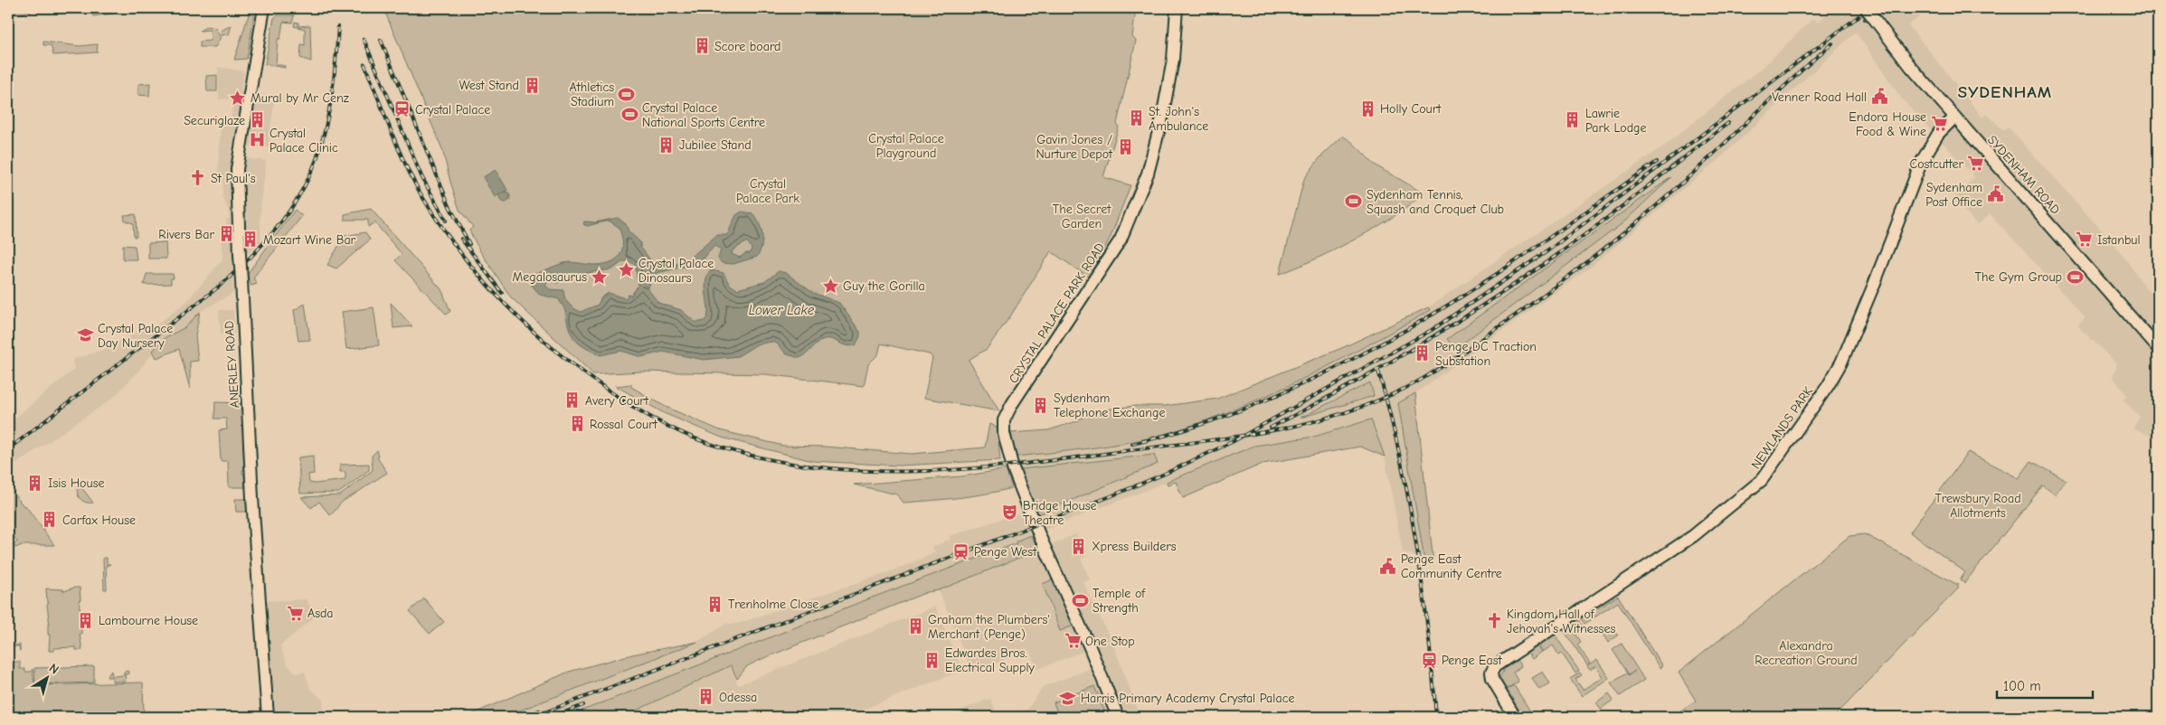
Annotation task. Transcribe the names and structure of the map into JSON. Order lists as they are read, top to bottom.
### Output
{
  "streets": {
    "main road": [
      "SYDENHAM ROAD",
      "CRYSTAL PALACE PARK ROAD",
      "ANERLEY ROAD",
      "NEWLANDS PARK"
    ]
  },
  "crossings": [
    ["SYDENHAM ROAD", "NEWLANDS PARK"]
  ],
  "districts": ["SYDENHAM"],
  "water": ["Lower Lake"],
  "parks": [
    "Crystal Palace Playground",
    "Crystal Palace Park",
    "The Secret Garden",
    "Trewsbury Road Allotments",
    "Alexandra Recreation Ground"
  ],
  "places": {
    "building": [
      "Score board",
      "West Stand",
      "Holly Court",
      "St. John's Ambulance",
      "Securiglaze",
      "Lawrie Park Lodge",
      "Jubilee Stand",
      "Gavin Jones / Nurture Depot",
      "Rivers Bar",
      "Mozart Wine Bar",
      "Penge DC Traction Substation",
      "Avery Court",
      "Sydenham Telephone Exchange",
      "Rossal Court",
      "Isis House",
      "Carfax House",
      "Xpress Builders",
      "Trenholme Close",
      "Lambourne House",
      "Graham the Plumbers' Merchant (Penge)",
      "Edwardes Bros. Electrical Supply",
      "Odessa"
    ],
    "sports": [
      "Athletics Stadium",
      "Crystal Palace National Sports Centre",
      "Sydenham Tennis, Squash and Croquet Club",
      "The Gym Group",
      "Temple of Strength"
    ],
    "public building": ["Venner Road Hall", "Sydenham Post Office", "Penge East Community Centre"],
    "place": [
      "Mural by Mr Cenz",
      "Crystal Palace Dinosaurs",
      "Megalosaurus",
      "Guy the Gorilla"
    ],
    "station": ["Crystal Palace", "Penge West", "Penge East"],
    "supermarket": [
      "Endora House Food & Wine",
      "Costcutter",
      "Istanbul",
      "Asda",
      "One Stop"
    ],
    "hospital": ["Crystal Palace Clinic"],
    "church": ["St Paul's", "Kingdom Hall of Jehovah's Witnesses"],
    "school or university": ["Crystal Palace Day Nursery", "Harris Primary Academy Crystal Palace"],
    "theatre": ["Bridge House Theatre"]
  },
  "scale_bar": "100 m",
  "north": "top right"
}
